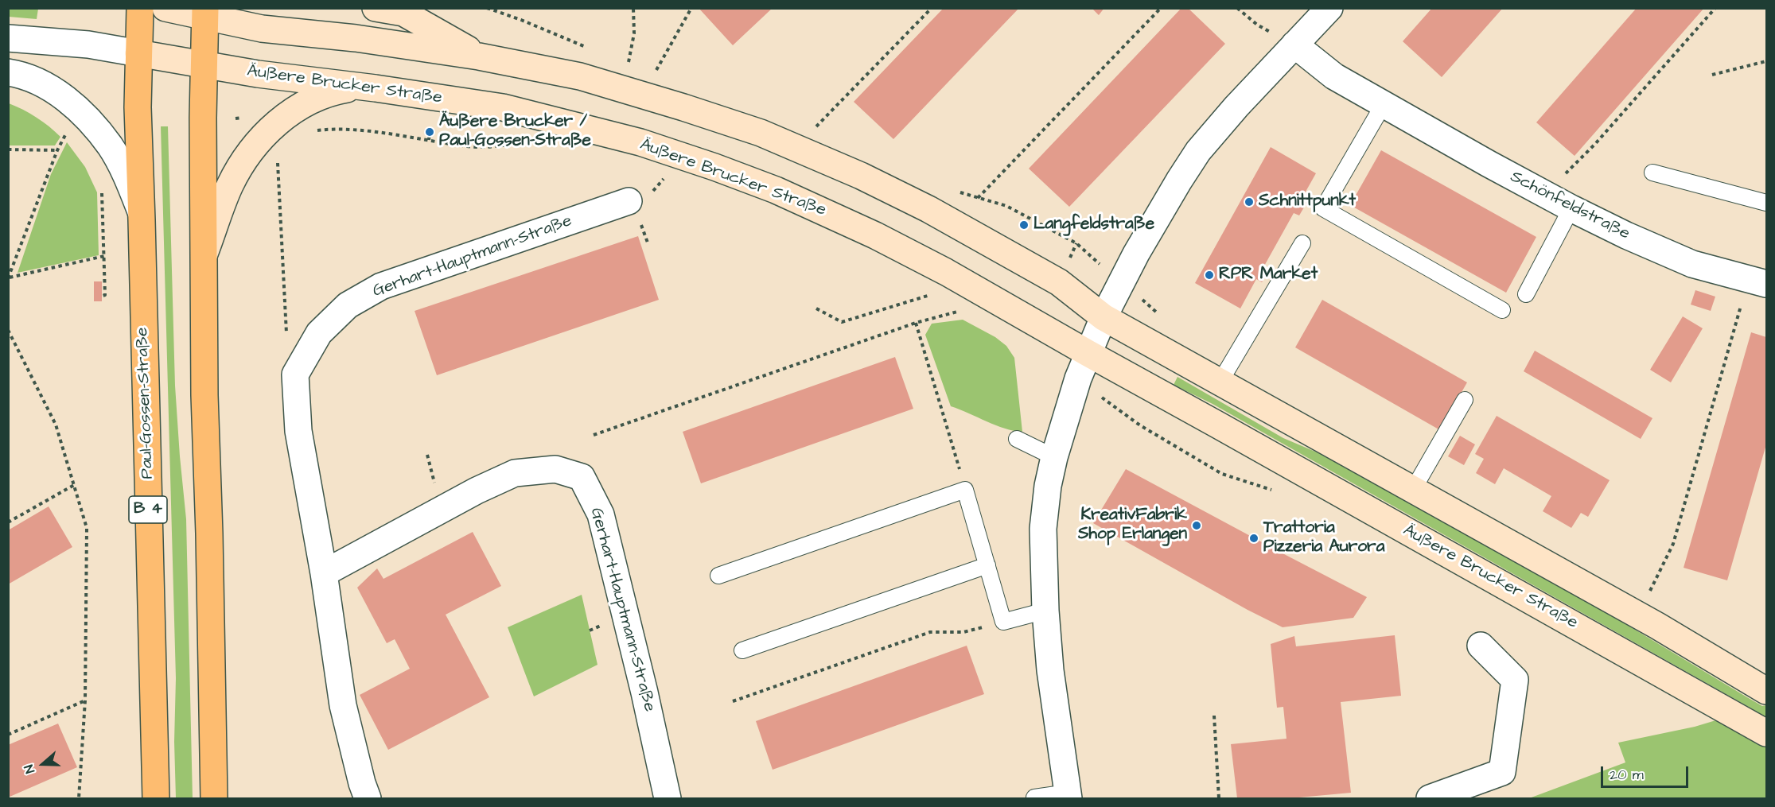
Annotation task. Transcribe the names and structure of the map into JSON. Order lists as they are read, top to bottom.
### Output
{
  "streets": {
    "main road": ["Äußere Brucker Straße", "Paul-Gossen-Straße", "B 4"],
    "street": ["Schönfeldstraße", "Gerhart-Hauptmann-Straße"]
  },
  "crossings": [
    ["Äußere Brucker Straße", "Paul-Gossen-Straße"]
  ],
  "places": [
    "Äußere Brucker / Paul-Gossen-Straße",
    "Schnittpunkt",
    "Langfeldstraße",
    "RPR Market",
    "KreativFabrik Shop Erlangen",
    "Trattoria Pizzeria Aurora"
  ],
  "scale_bar": "20 m",
  "north": "left"
}
